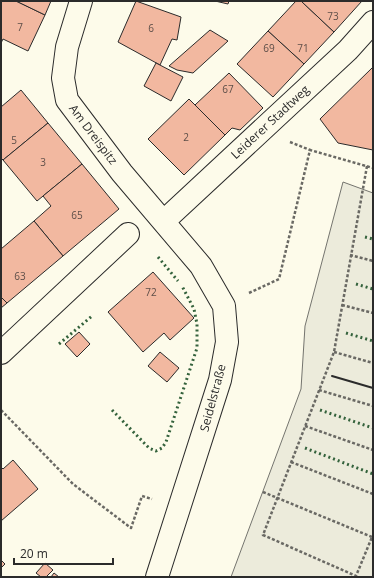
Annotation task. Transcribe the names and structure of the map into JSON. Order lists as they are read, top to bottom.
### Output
{
  "streets": {
    "street": ["Leiderer Stadtweg", "Am Dreispitz", "Seidelstraße"]
  },
  "crossings": [
    ["Leiderer Stadtweg", "Am Dreispitz"],
    ["Leiderer Stadtweg", "Seidelstraße"],
    ["Am Dreispitz", "Seidelstraße"]
  ],
  "house_numbers": [
    "73",
    "7",
    "6",
    "69",
    "71",
    "67",
    "2",
    "5",
    "3",
    "65",
    "63",
    "72"
  ],
  "scale_bar": "20 m"
}
